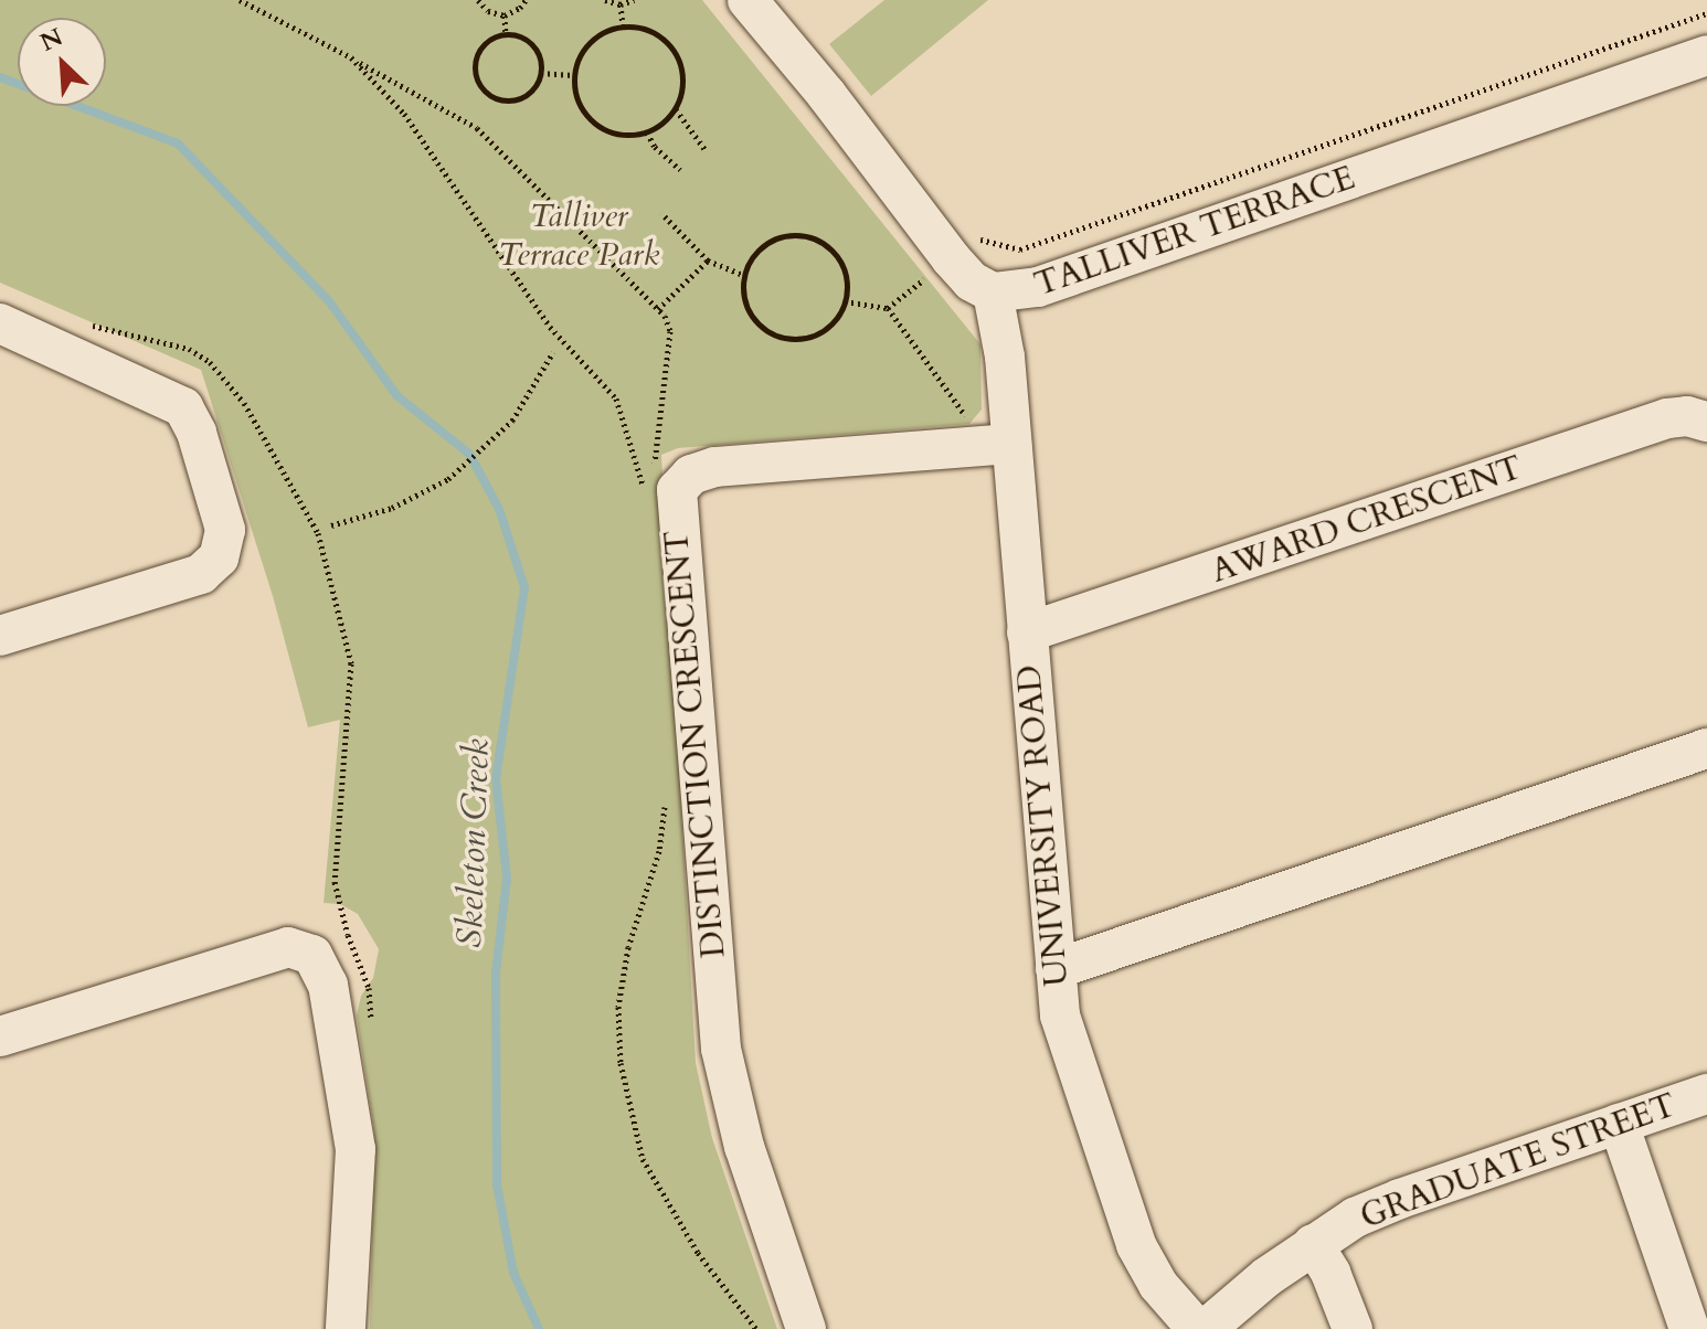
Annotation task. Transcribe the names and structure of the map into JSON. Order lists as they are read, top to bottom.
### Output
{
  "streets": {
    "street": [
      "TALLIVER TERRACE",
      "AWARD CRESCENT",
      "DISTINCTION CRESCENT",
      "UNIVERSITY ROAD",
      "GRADUATE STREET"
    ]
  },
  "crossings": [
    ["TALLIVER TERRACE", "UNIVERSITY ROAD"],
    ["AWARD CRESCENT", "UNIVERSITY ROAD"],
    ["DISTINCTION CRESCENT", "UNIVERSITY ROAD"]
  ],
  "water": ["Skeleton Creek"],
  "parks": ["Talliver Terrace Park"],
  "north": "top left"
}
